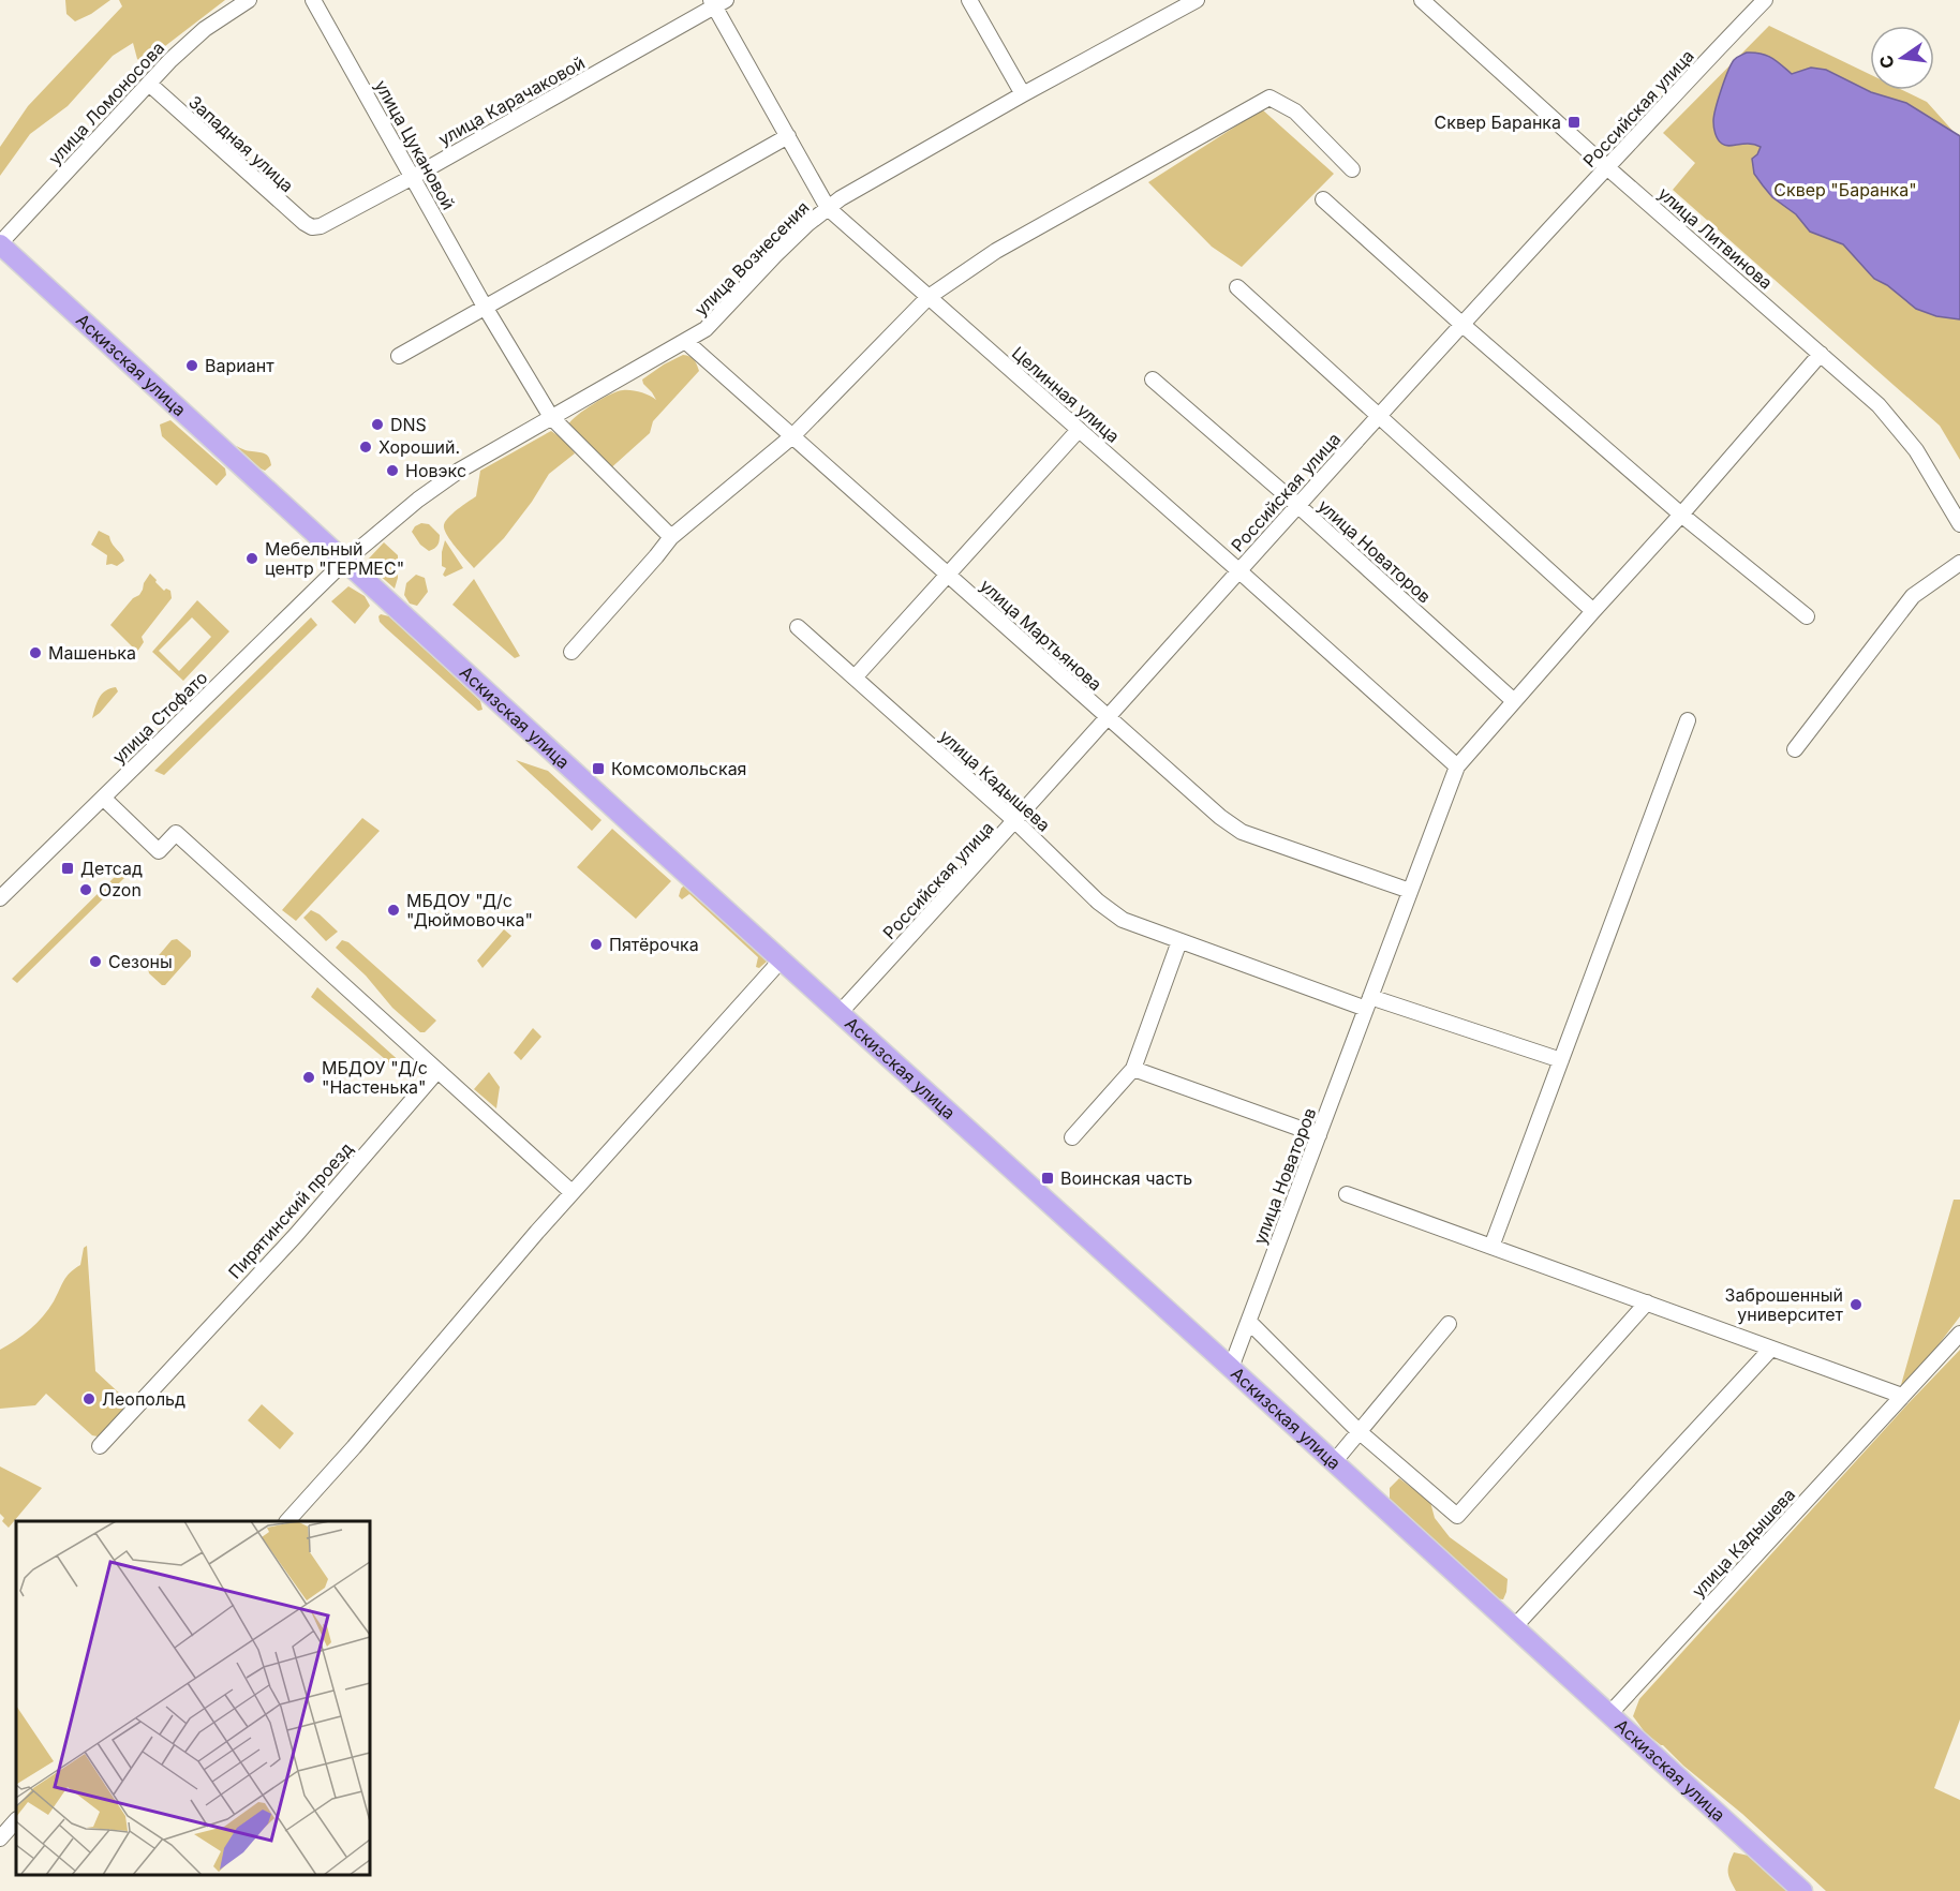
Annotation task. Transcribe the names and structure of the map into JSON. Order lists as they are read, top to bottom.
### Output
{
  "streets": {
    "main road": ["Аскизская улица"],
    "street": [
      "улица Карачаковой",
      "улица Ломоносова",
      "Российская улица",
      "Западная улица",
      "улица Цукановой",
      "улица Литвинова",
      "улица Вознесения",
      "Целинная улица",
      "улица Новаторов",
      "улица Мартьянова",
      "улица Стофато",
      "улица Кадышева",
      "Пирятинский проезд"
    ]
  },
  "crossings": [
    ["улица Карачаковой", "Западная улица"],
    ["улица Карачаковой", "улица Цукановой"],
    ["улица Карачаковой", "Целинная улица"],
    ["улица Ломоносова", "Западная улица"],
    ["улица Ломоносова", "Аскизская улица"],
    ["Российская улица", "улица Литвинова"],
    ["Российская улица", "Аскизская улица"],
    ["Российская улица", "Целинная улица"],
    ["Российская улица", "улица Новаторов"],
    ["Российская улица", "улица Мартьянова"],
    ["Российская улица", "улица Кадышева"],
    ["улица Цукановой", "улица Вознесения"],
    ["улица Литвинова", "улица Новаторов"],
    ["улица Вознесения", "Аскизская улица"],
    ["улица Вознесения", "Целинная улица"],
    ["улица Вознесения", "улица Мартьянова"],
    ["улица Вознесения", "улица Стофато"],
    ["Аскизская улица", "улица Новаторов"],
    ["Аскизская улица", "улица Стофато"],
    ["Аскизская улица", "улица Кадышева"],
    ["Целинная улица", "улица Новаторов"],
    ["улица Новаторов", "улица Мартьянова"],
    ["улица Новаторов", "улица Кадышева"]
  ],
  "parks": ["Сквер \"Баранка\""],
  "places": {
    "transit": [
      "Сквер Баранка",
      "Комсомольская",
      "Детсад",
      "Воинская часть"
    ],
    "other": [
      "Вариант",
      "DNS",
      "Хороший.",
      "Новэкс",
      "Мебельный центр \"ГЕРМЕС\"",
      "Машенька",
      "Ozon",
      "МБДОУ \"Д/с \"Дюймовочка\"",
      "Пятёрочка",
      "Сезоны",
      "МБДОУ \"Д/с \"Настенька\"",
      "Заброшенный университет",
      "Леопольд"
    ]
  },
  "north": "left"
}
